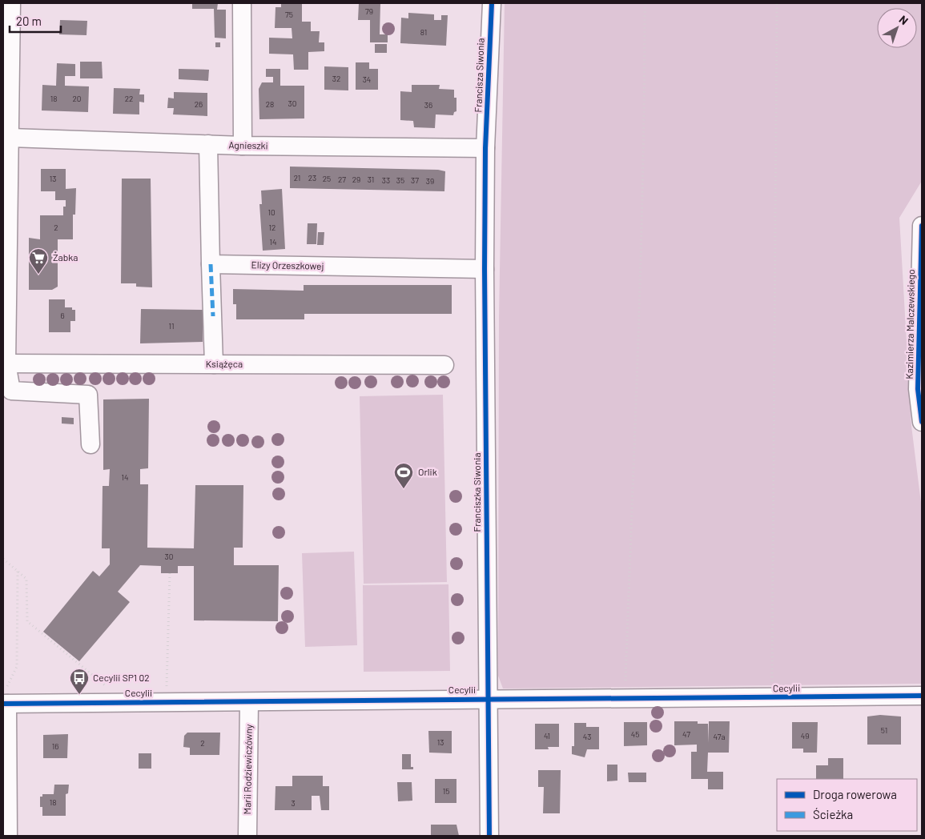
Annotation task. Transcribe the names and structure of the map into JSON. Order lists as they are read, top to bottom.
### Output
{
  "streets": {
    "street": [
      "Francisza Siwonia",
      "Agnieszki",
      "Elizy Orzeszkowej",
      "Kazimierza Malczewskiego",
      "Książęca",
      "Franciszka Siwonia",
      "Cecylii",
      "Marii Rodziewiczówny"
    ]
  },
  "crossings": [
    ["Francisza Siwonia", "Agnieszki"],
    ["Francisza Siwonia", "Franciszka Siwonia"],
    ["Agnieszki", "Franciszka Siwonia"],
    ["Elizy Orzeszkowej", "Franciszka Siwonia"],
    ["Franciszka Siwonia", "Cecylii"],
    ["Cecylii", "Marii Rodziewiczówny"]
  ],
  "places": {
    "supermarket": ["Żabka"],
    "sports": ["Orlik"],
    "bus stop": ["Cecylii SP1 02"]
  },
  "house_numbers": [
    "79",
    "75",
    "81",
    "32",
    "34",
    "18",
    "20",
    "22",
    "30",
    "26",
    "28",
    "36",
    "21",
    "23",
    "13",
    "25",
    "27",
    "29",
    "31",
    "33",
    "35",
    "37",
    "39",
    "10",
    "2",
    "12",
    "14",
    "6",
    "11",
    "14",
    "30",
    "51",
    "45",
    "47",
    "41",
    "49",
    "43",
    "47a",
    "13",
    "2",
    "16",
    "15",
    "18",
    "3"
  ],
  "legend": ["Droga rowerowa", "Ścieżka"],
  "scale_bar": "20 m",
  "north": "top right"
}
